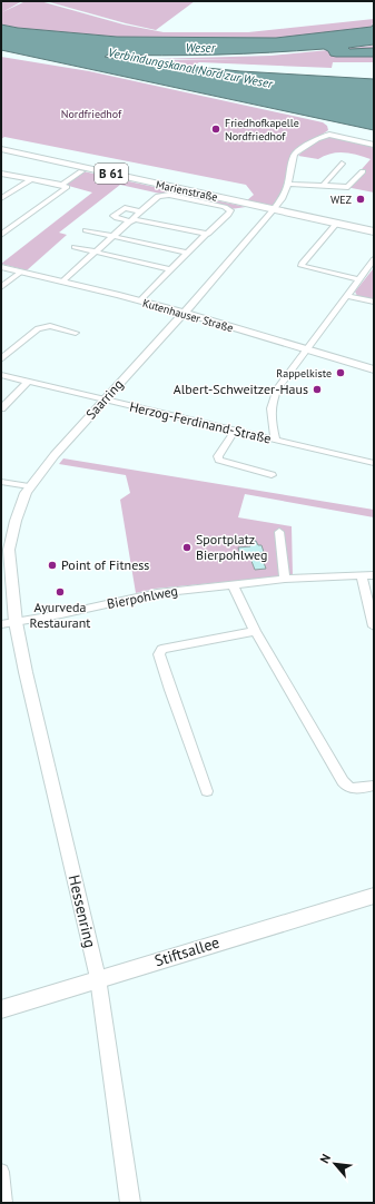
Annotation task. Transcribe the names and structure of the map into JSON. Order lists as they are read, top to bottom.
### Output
{
  "streets": {
    "main road": ["B 61", "Marienstraße", "Stiftsallee"],
    "street": [
      "Kutenhauser Straße",
      "Saarring",
      "Herzog-Ferdinand-Straße",
      "Bierpohlweg",
      "Hessenring"
    ]
  },
  "crossings": [
    ["Marienstraße", "Saarring"],
    ["Kutenhauser Straße", "Saarring"],
    ["Saarring", "Herzog-Ferdinand-Straße"],
    ["Saarring", "Bierpohlweg"],
    ["Saarring", "Hessenring"],
    ["Bierpohlweg", "Hessenring"],
    ["Hessenring", "Stiftsallee"]
  ],
  "water": ["Weser", "Verbindungskanal Nord zur Weser"],
  "parks": ["Nordfriedhof"],
  "places": [
    "Friedhofkapelle Nordfriedhof",
    "WEZ",
    "Rappelkiste",
    "Albert-Schweitzer-Haus",
    "Sportplatz Bierpohlweg",
    "Point of Fitness",
    "Ayurveda Restaurant"
  ],
  "north": "top left"
}
